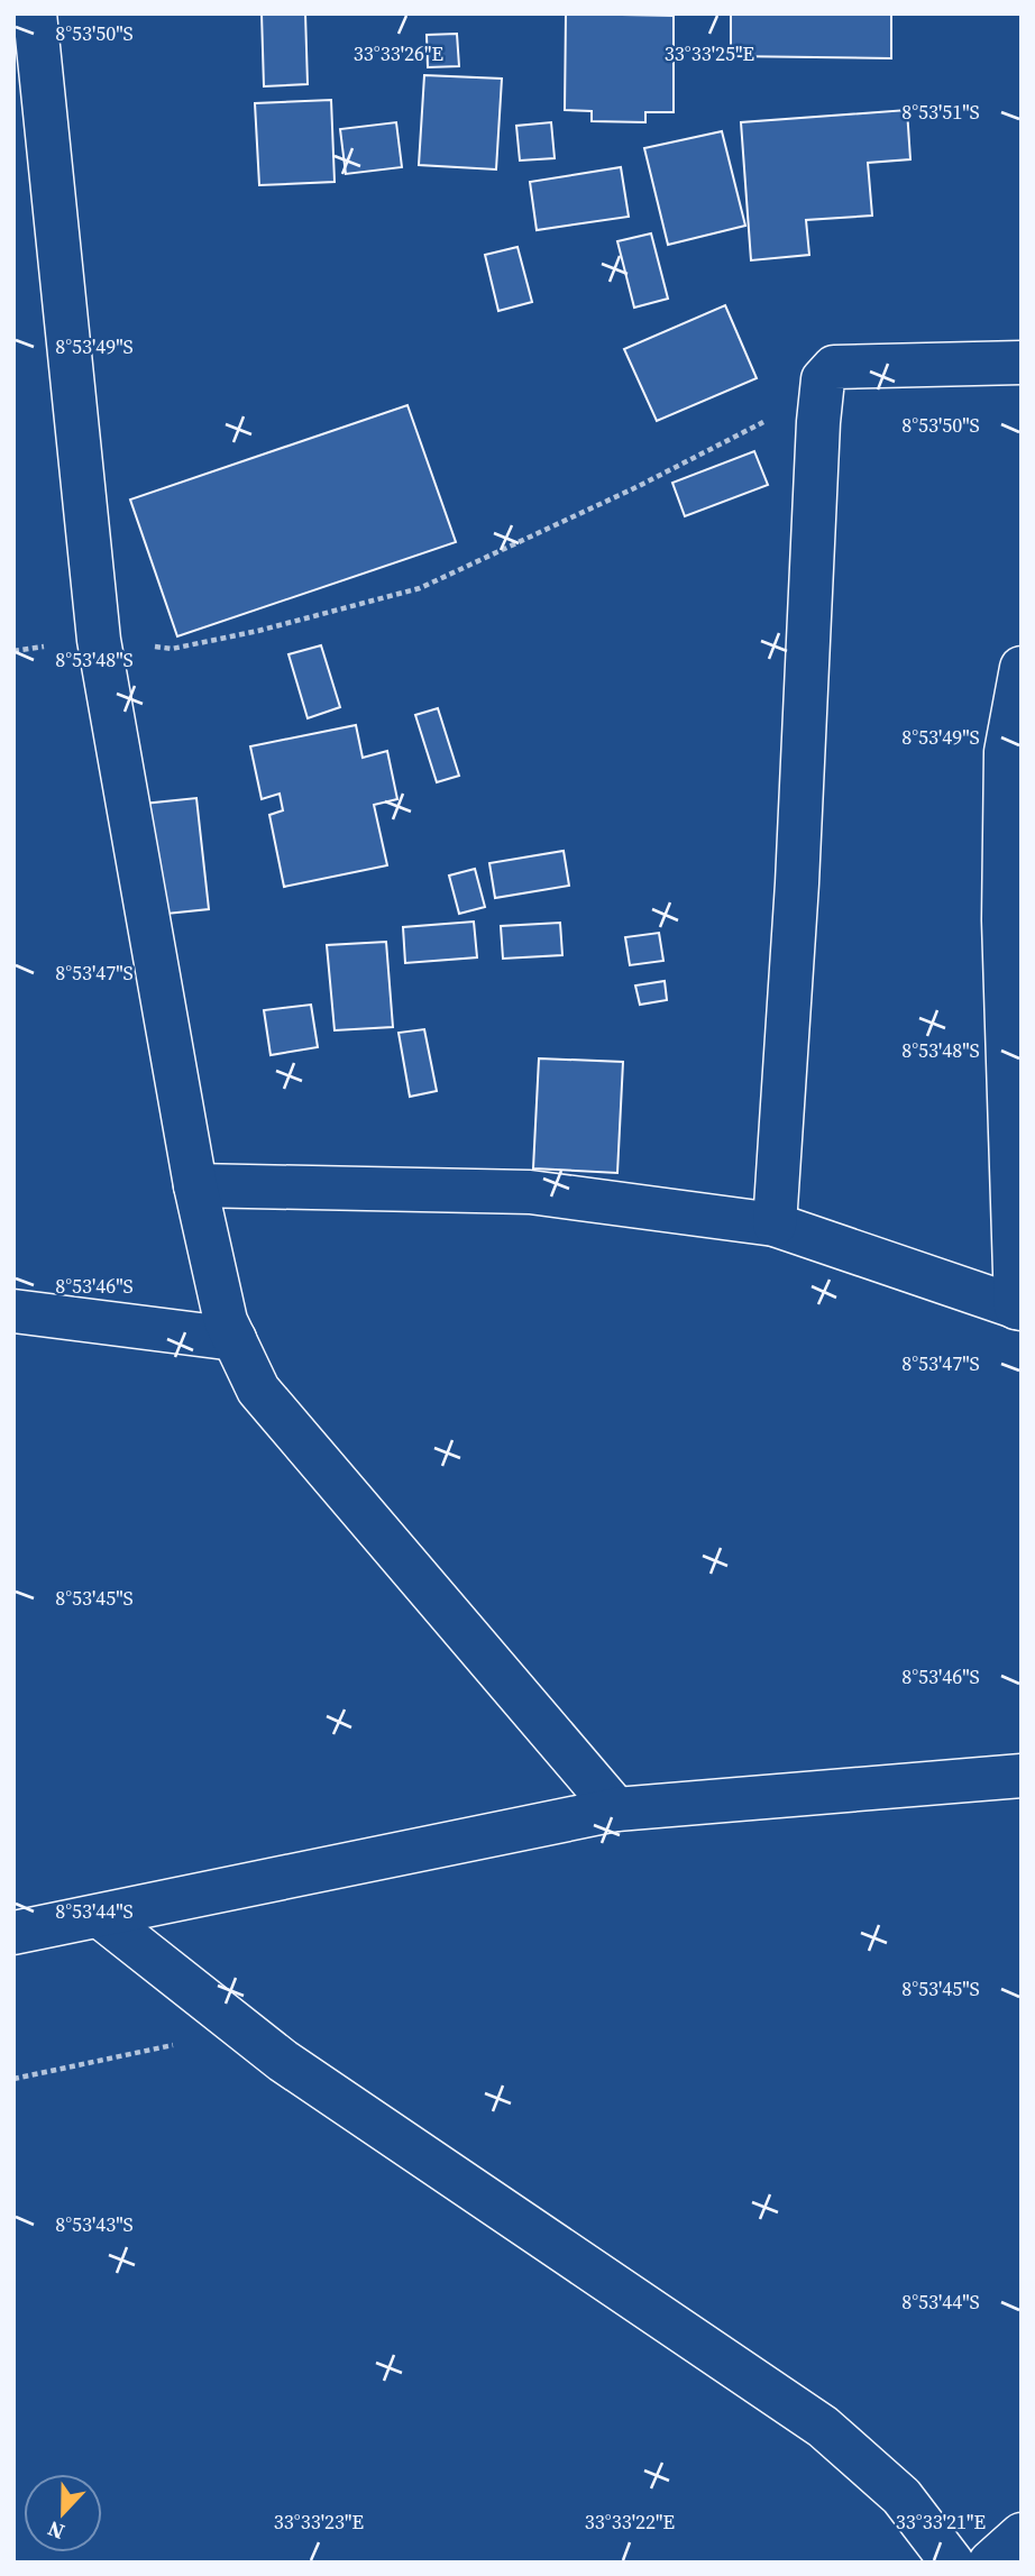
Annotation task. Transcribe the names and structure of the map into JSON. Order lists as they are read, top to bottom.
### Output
{
  "north": "bottom",
  "coordinates": [
    "8°53'50\"S",
    "33°33'26\"E",
    "33°33'25\"E",
    "8°53'51\"S",
    "8°53'49\"S",
    "8°53'48\"S",
    "8°53'47\"S",
    "8°53'46\"S",
    "8°53'45\"S",
    "8°53'44\"S",
    "8°53'43\"S",
    "33°33'23\"E",
    "33°33'22\"E",
    "33°33'21\"E"
  ]
}
